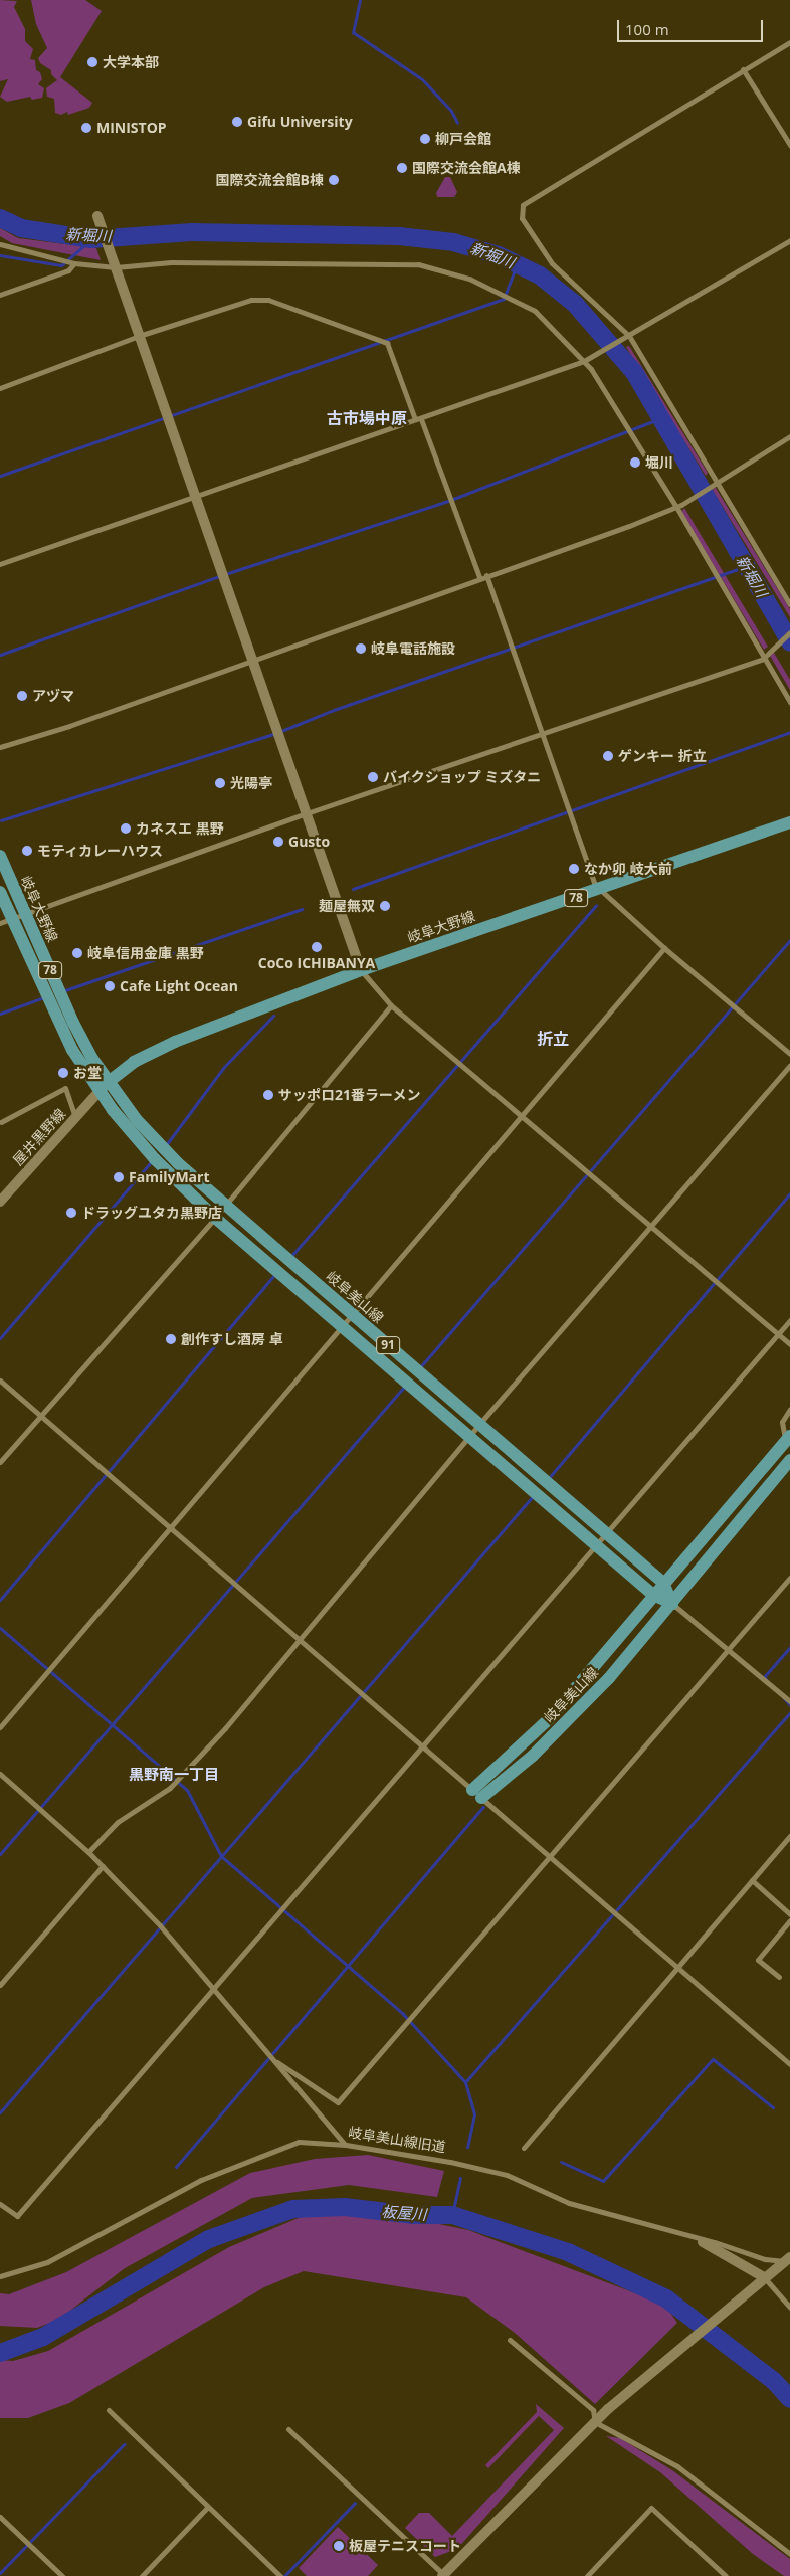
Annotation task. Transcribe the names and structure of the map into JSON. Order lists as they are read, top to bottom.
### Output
{
  "streets": {
    "main road": [
      "78",
      "岐阜大野線",
      "岐阜美山線",
      "91"
    ],
    "street": ["屋井黒野線", "岐阜美山線旧道"]
  },
  "crossings": [
    ["岐阜大野線", "屋井黒野線"],
    ["岐阜大野線", "岐阜美山線"],
    ["岐阜大野線", "91"],
    ["屋井黒野線", "91"],
    ["岐阜美山線", "91"]
  ],
  "districts": ["古市場中原", "折立", "黒野南一丁目"],
  "water": ["新堀川", "板屋川"],
  "places": [
    "大学本部",
    "Gifu University",
    "MINISTOP",
    "柳戸会館",
    "国際交流会館A棟",
    "国際交流会館B棟",
    "堀川",
    "岐阜電話施設",
    "アヅマ",
    "ゲンキー 折立",
    "バイクショップ ミズタニ",
    "光陽亭",
    "カネスエ 黒野",
    "Gusto",
    "モティカレーハウス",
    "なか卯 岐大前",
    "麺屋無双",
    "CoCo ICHIBANYA",
    "岐阜信用金庫 黒野",
    "Cafe Light Ocean",
    "お堂",
    "サッポロ21番ラーメン",
    "FamilyMart",
    "ドラッグユタカ黒野店",
    "創作すし酒房 卓",
    "板屋テニスコート"
  ],
  "scale_bar": "100 m"
}
